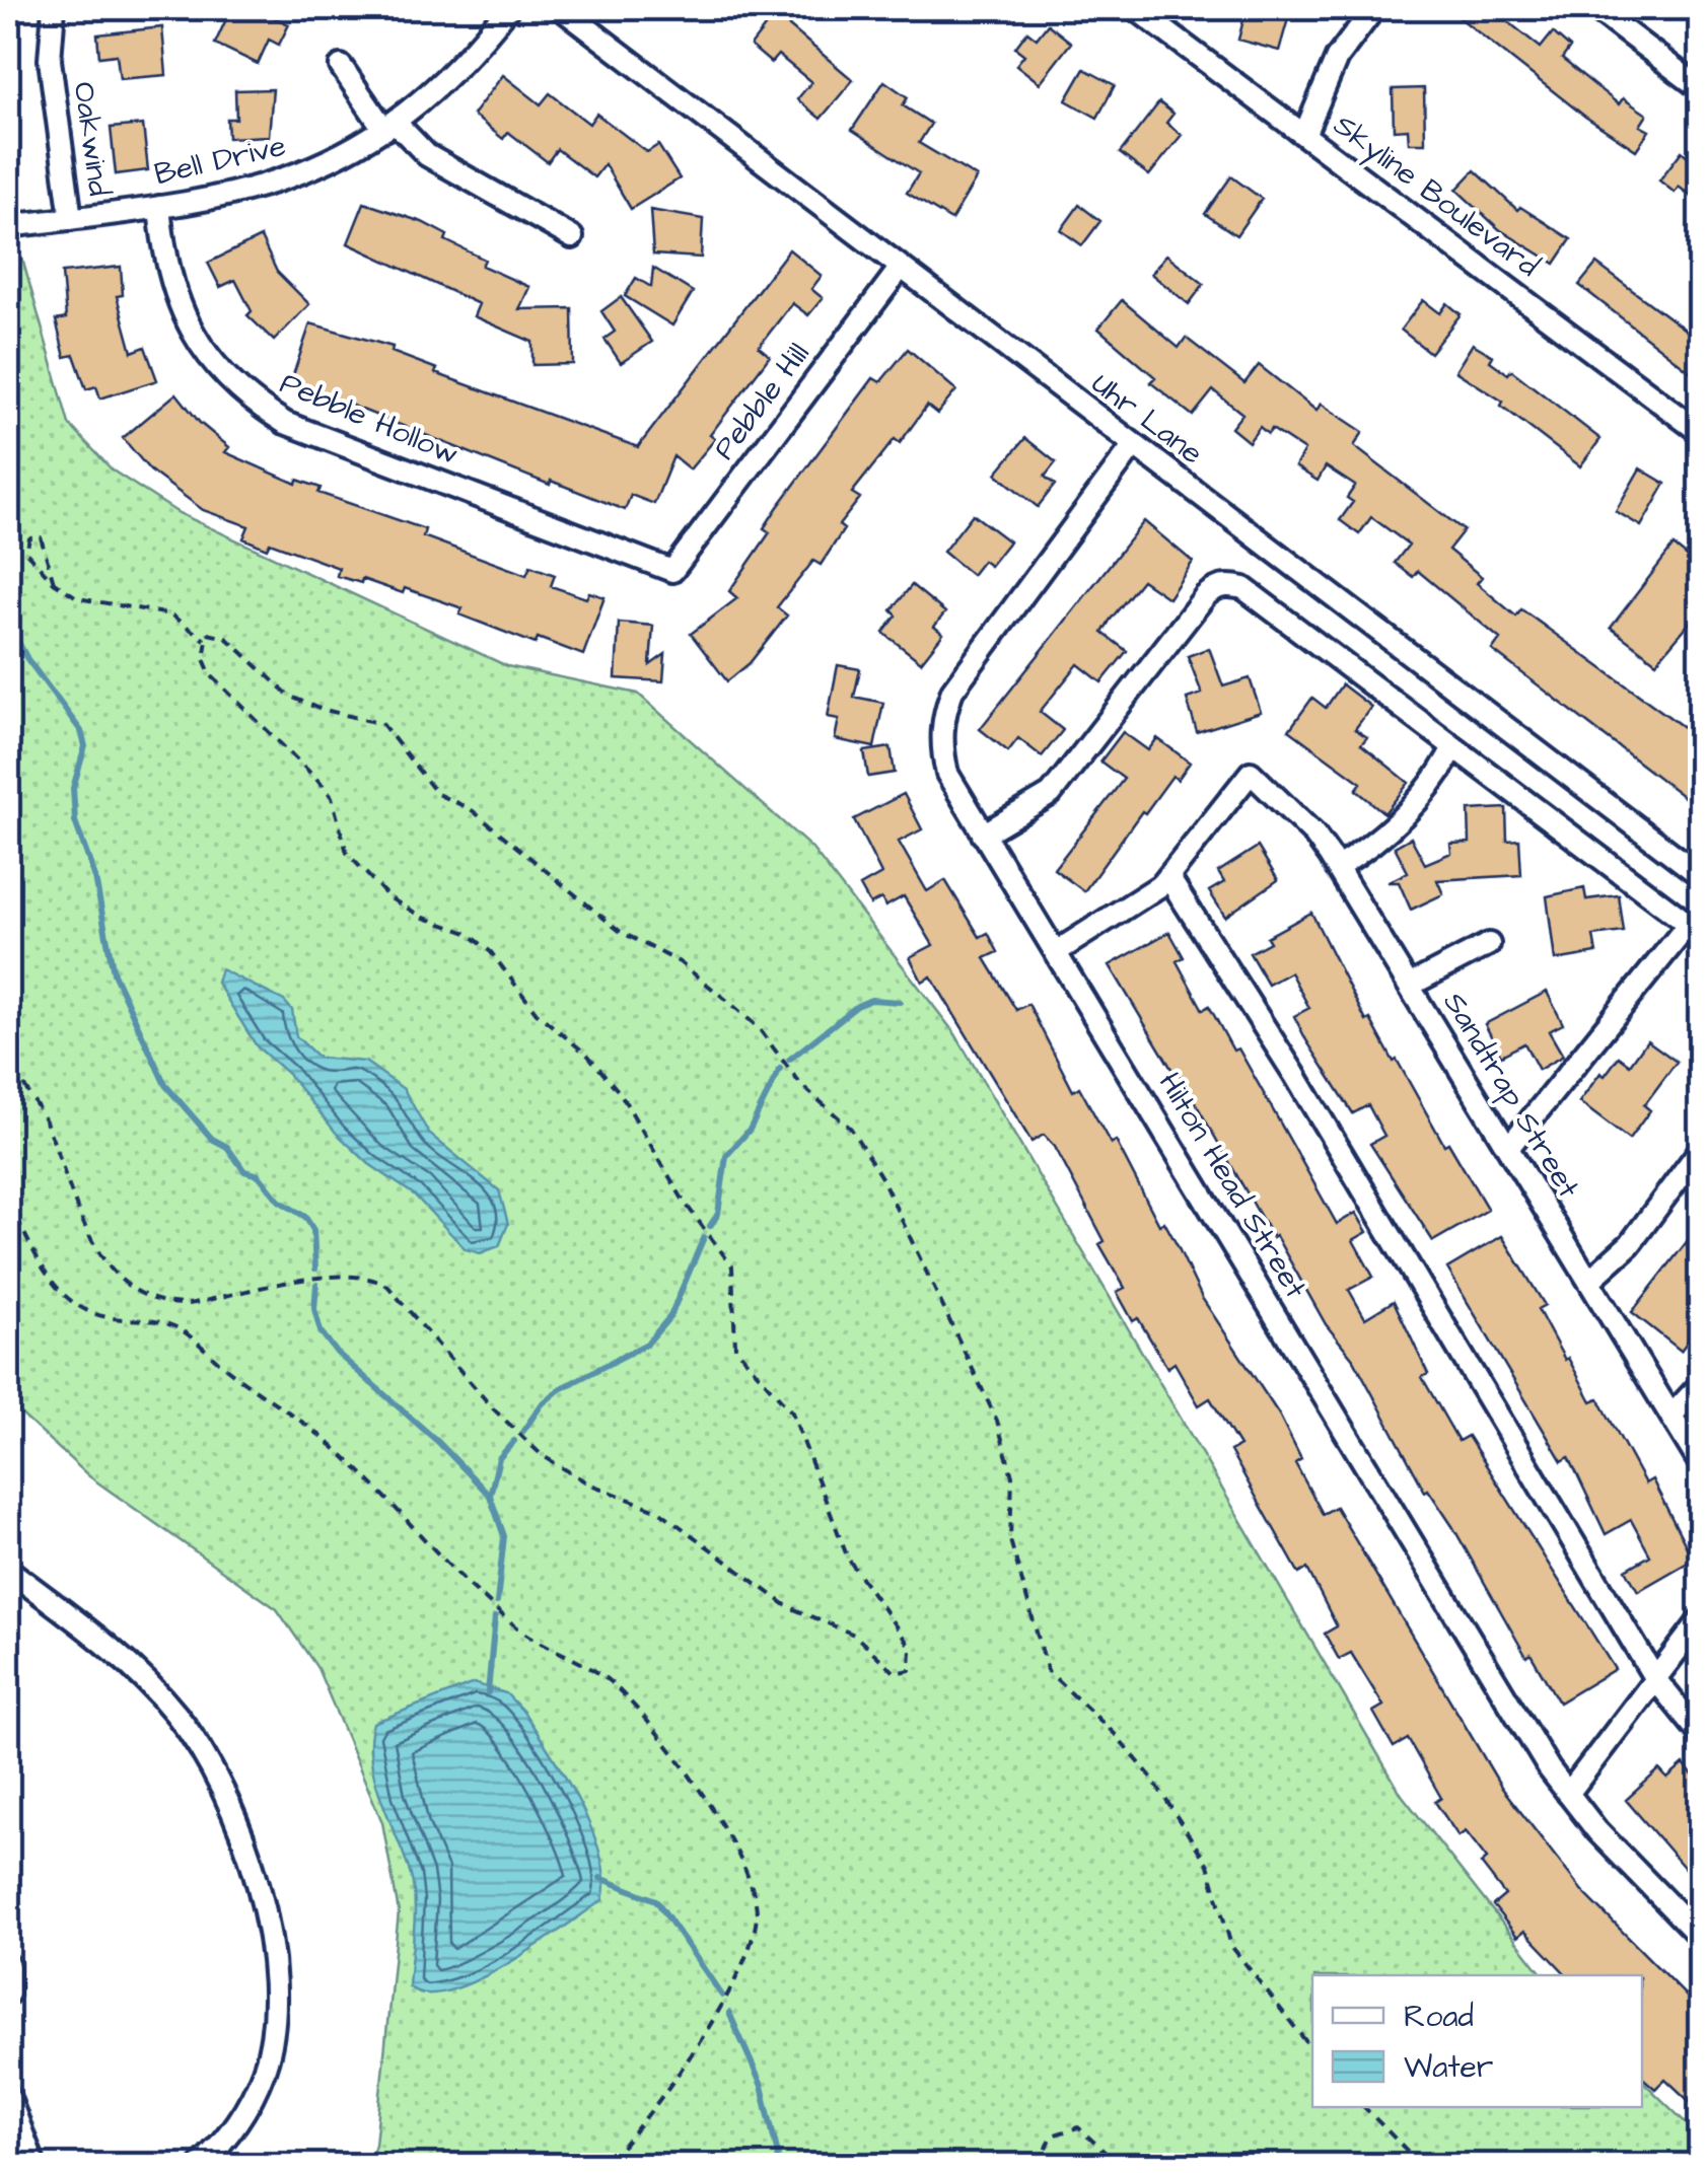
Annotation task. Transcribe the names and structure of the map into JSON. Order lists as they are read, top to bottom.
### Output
{
  "streets": {
    "street": [
      "Oakwind",
      "Bell Drive",
      "Skyline Boulevard",
      "Pebble Hill",
      "Pebble Hollow",
      "Uhr Lane",
      "Sandtrap Street",
      "Hilton Head Street"
    ]
  },
  "crossings": [
    ["Oakwind", "Bell Drive"],
    ["Bell Drive", "Pebble Hollow"],
    ["Pebble Hill", "Pebble Hollow"],
    ["Pebble Hill", "Uhr Lane"],
    ["Uhr Lane", "Hilton Head Street"]
  ],
  "legend": ["Road", "Water"]
}
